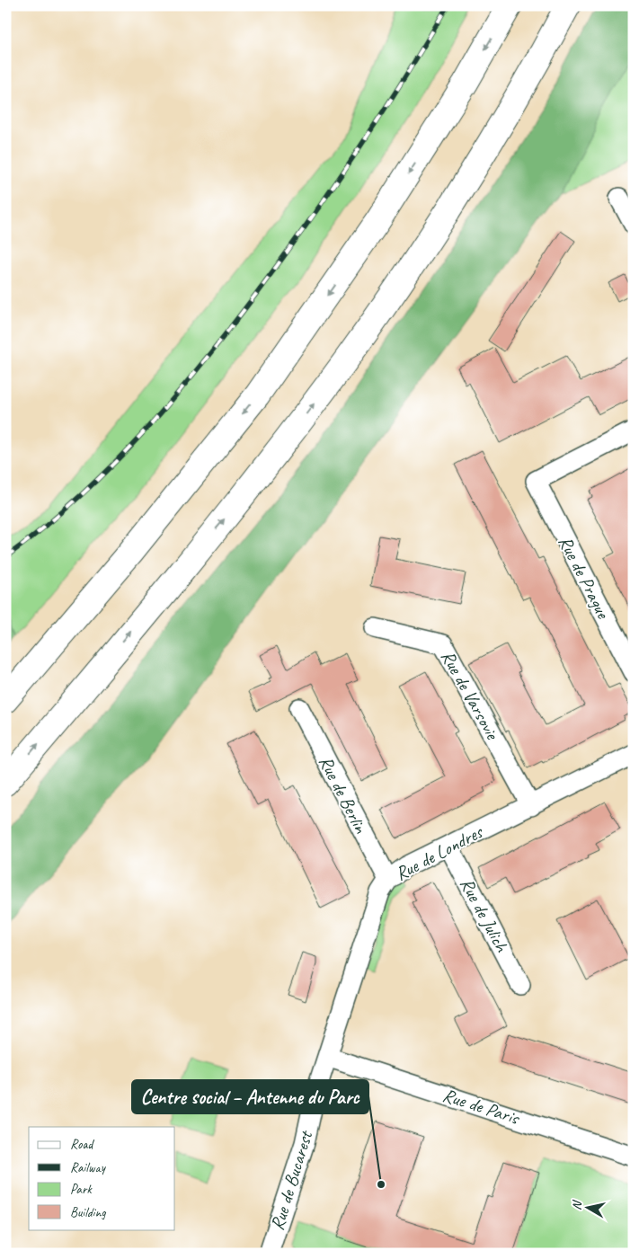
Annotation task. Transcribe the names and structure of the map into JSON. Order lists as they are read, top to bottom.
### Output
{
  "streets": {
    "street": [
      "Rue de Prague",
      "Rue de Varsovie",
      "Rue de Berlin",
      "Rue de Londres",
      "Rue de Julich",
      "Rue de Paris",
      "Rue de Bucarest"
    ]
  },
  "crossings": [
    ["Rue de Varsovie", "Rue de Londres"],
    ["Rue de Berlin", "Rue de Londres"],
    ["Rue de Londres", "Rue de Julich"],
    ["Rue de Londres", "Rue de Paris"],
    ["Rue de Londres", "Rue de Bucarest"],
    ["Rue de Paris", "Rue de Bucarest"]
  ],
  "places": ["Centre social – Antenne du Parc"],
  "legend": [
    "Road",
    "Railway",
    "Park",
    "Building"
  ],
  "north": "left"
}
